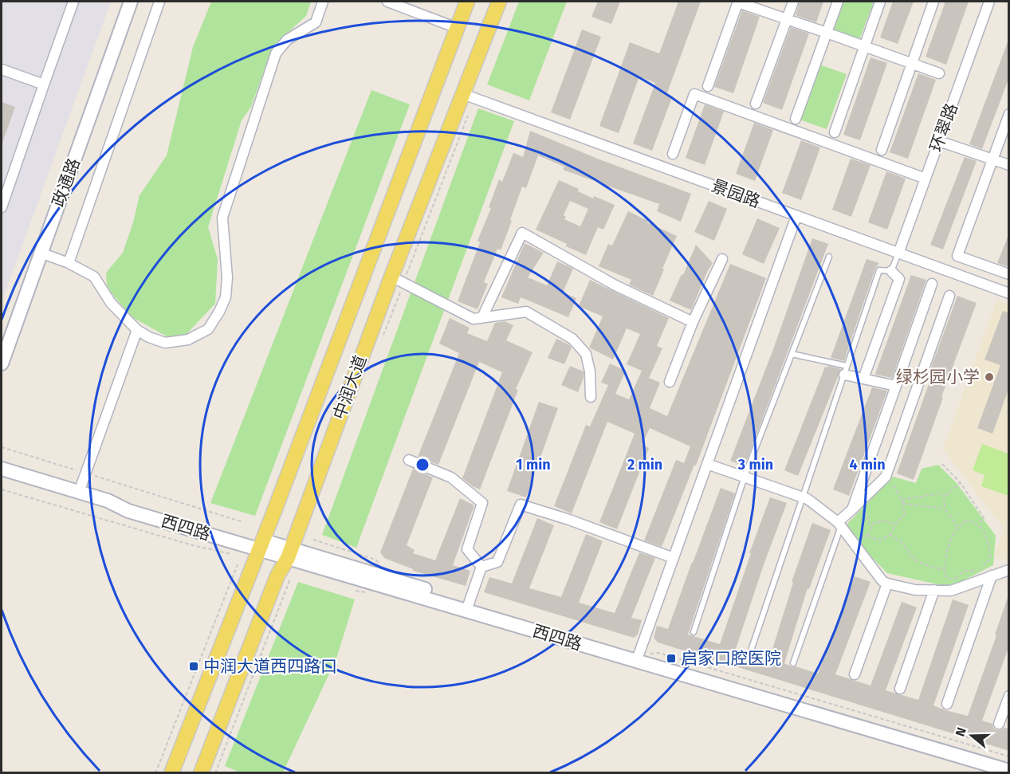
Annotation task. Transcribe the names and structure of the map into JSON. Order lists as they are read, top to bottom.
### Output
{
  "streets": {
    "main road": ["中润大道"],
    "street": [
      "环翠路",
      "政通路",
      "景园路",
      "西四路"
    ]
  },
  "crossings": [
    ["环翠路", "景园路"],
    ["景园路", "中润大道"],
    ["中润大道", "西四路"]
  ],
  "places": {
    "other": ["绿杉园小学"],
    "transit": ["启家口腔医院", "中润大道西四路口"]
  },
  "north": "left",
  "rings": [
    "1 min",
    "2 min",
    "3 min",
    "4 min"
  ]
}
